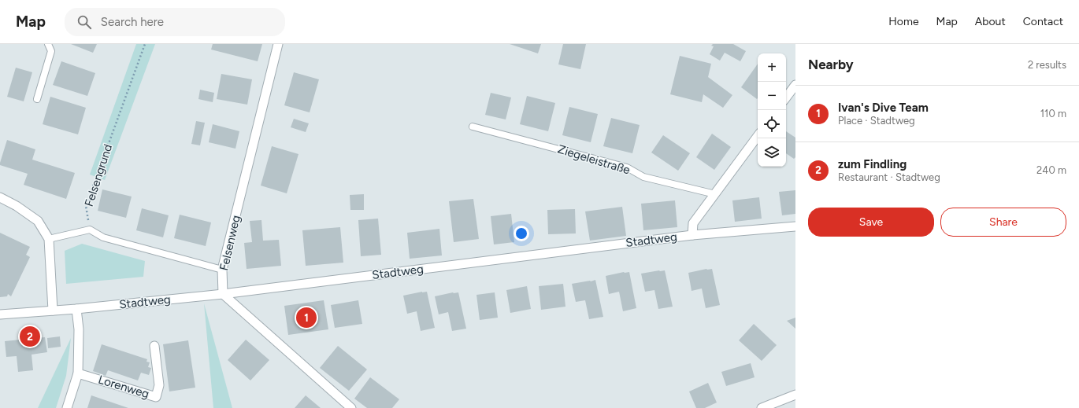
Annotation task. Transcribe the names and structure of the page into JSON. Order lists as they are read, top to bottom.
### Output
{
  "streets": {
    "street": ["Stadtweg", "Felsenweg", "Lorenweg"],
    "lane": ["Ziegeleistraße"],
    "path": ["Felsengrund"]
  },
  "crossings": [
    ["Stadtweg", "Felsenweg"]
  ],
  "page": {
    "header": "Map",
    "search": "Search here",
    "nav": [
      "Home",
      "Map",
      "About",
      "Contact"
    ],
    "heading": ["Nearby", "2 results"],
    "map_buttons": ["+", "−"],
    "list": [
      {
        "mark": "1",
        "name": "Ivan's Dive Team",
        "note": "Place · Stadtweg",
        "value": "110 m"
      },
      {
        "mark": "2",
        "name": "zum Findling",
        "note": "Restaurant · Stadtweg",
        "value": "240 m"
      }
    ],
    "buttons": ["Save", "Share"],
    "pins": ["1", "2"]
  }
}
